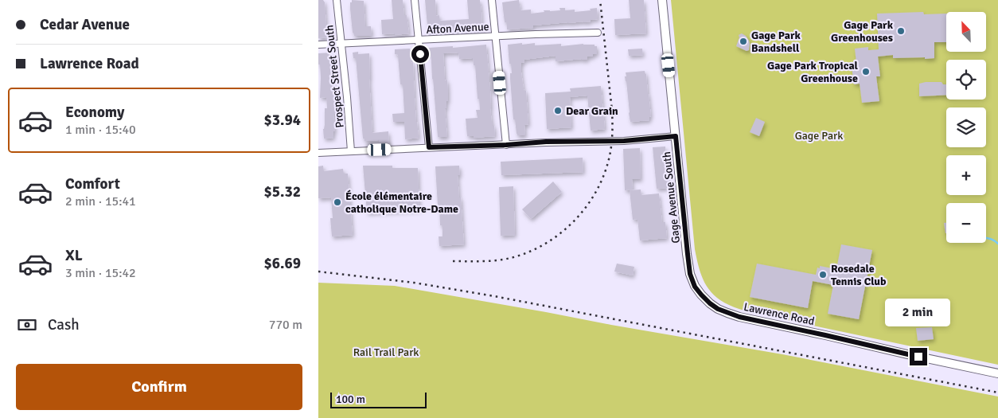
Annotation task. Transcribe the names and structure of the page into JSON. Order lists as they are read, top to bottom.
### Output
{
  "streets": {
    "street": [
      "Afton Avenue",
      "Prospect Street South",
      "Gage Avenue South",
      "Lawrence Road"
    ]
  },
  "crossings": [
    ["Afton Avenue", "Prospect Street South"],
    ["Gage Avenue South", "Lawrence Road"]
  ],
  "parks": ["Gage Park", "Rail Trail Park"],
  "places": [
    "Gage Park Greenhouses",
    "Gage Park Bandshell",
    "Gage Park Tropical Greenhouse",
    "Dear Grain",
    "École élémentaire catholique Notre-Dame",
    "Rosedale Tennis Club"
  ],
  "scale_bar": "100 m",
  "north": "top left",
  "page": {
    "banner": ["Cedar Avenue", "Lawrence Road"],
    "map_buttons": ["+", "−"],
    "list": [
      {
        "name": "Economy",
        "note": "1 min · 15:40",
        "value": "$3.94"
      },
      {
        "name": "Comfort",
        "note": "2 min · 15:41",
        "value": "$5.32"
      },
      {
        "name": "XL",
        "note": "3 min · 15:42",
        "value": "$6.69"
      }
    ],
    "bubble": "2 min",
    "pay": ["Cash", "770 m"],
    "buttons": "Confirm",
    "scale": "100 m"
  }
}
